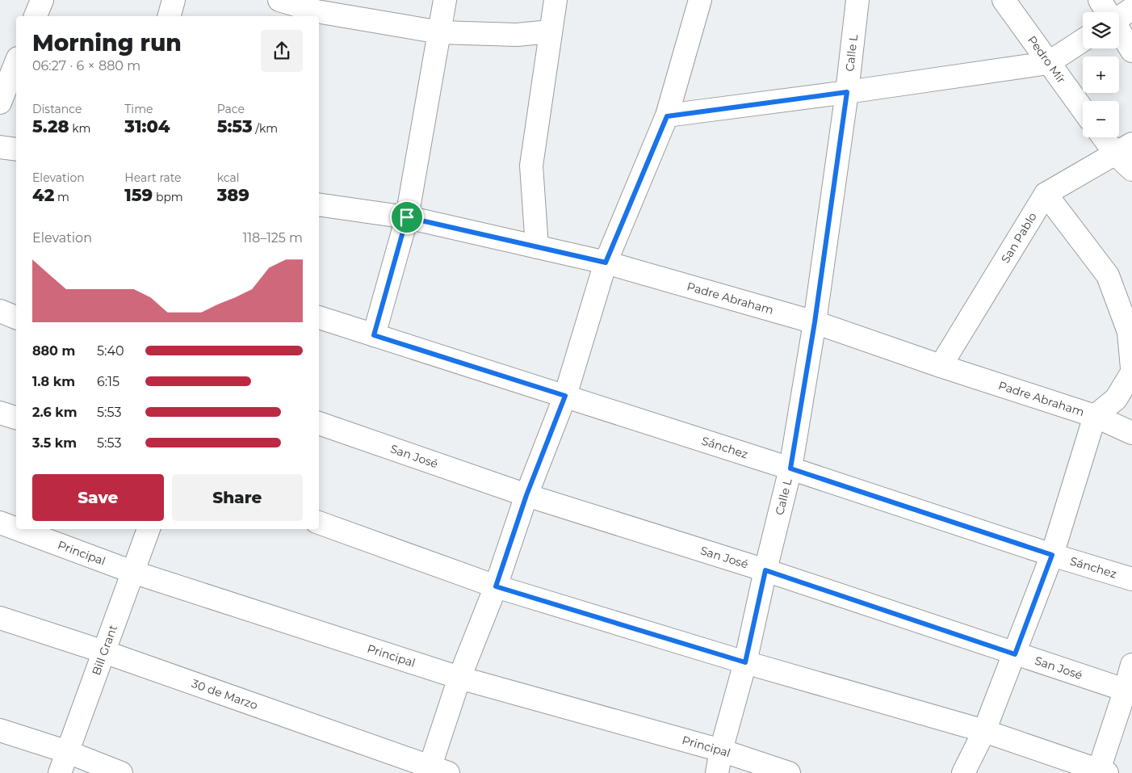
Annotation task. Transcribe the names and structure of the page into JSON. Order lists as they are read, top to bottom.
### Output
{
  "streets": {
    "street": [
      "Calle L",
      "Pedro Mír",
      "San Pablo",
      "Padre Abraham",
      "Sánchez",
      "San José",
      "Principal",
      "Bill Grant",
      "30 de Marzo"
    ]
  },
  "crossings": [
    ["Calle L", "Padre Abraham"],
    ["Calle L", "Sánchez"],
    ["Calle L", "San José"],
    ["Calle L", "Principal"],
    ["San Pablo", "Padre Abraham"],
    ["Principal", "Bill Grant"],
    ["Bill Grant", "30 de Marzo"]
  ],
  "page": {
    "map_buttons": ["+", "−"],
    "heading": ["Morning run", "06:27 · 6 × 880 m"],
    "stats": [
      ["Distance", "5.28 km"],
      ["Time", "31:04"],
      ["Pace", "5:53 /km"],
      ["Elevation", "42 m"],
      ["Heart rate", "159 bpm"],
      ["kcal", "389"]
    ],
    "chart": ["Elevation", "118–125 m"],
    "list": [
      {
        "name": "880 m",
        "note": "5:40"
      },
      {
        "name": "1.8 km",
        "note": "6:15"
      },
      {
        "name": "2.6 km",
        "note": "5:53"
      },
      {
        "name": "3.5 km",
        "note": "5:53"
      }
    ],
    "buttons": ["Save", "Share"]
  }
}
